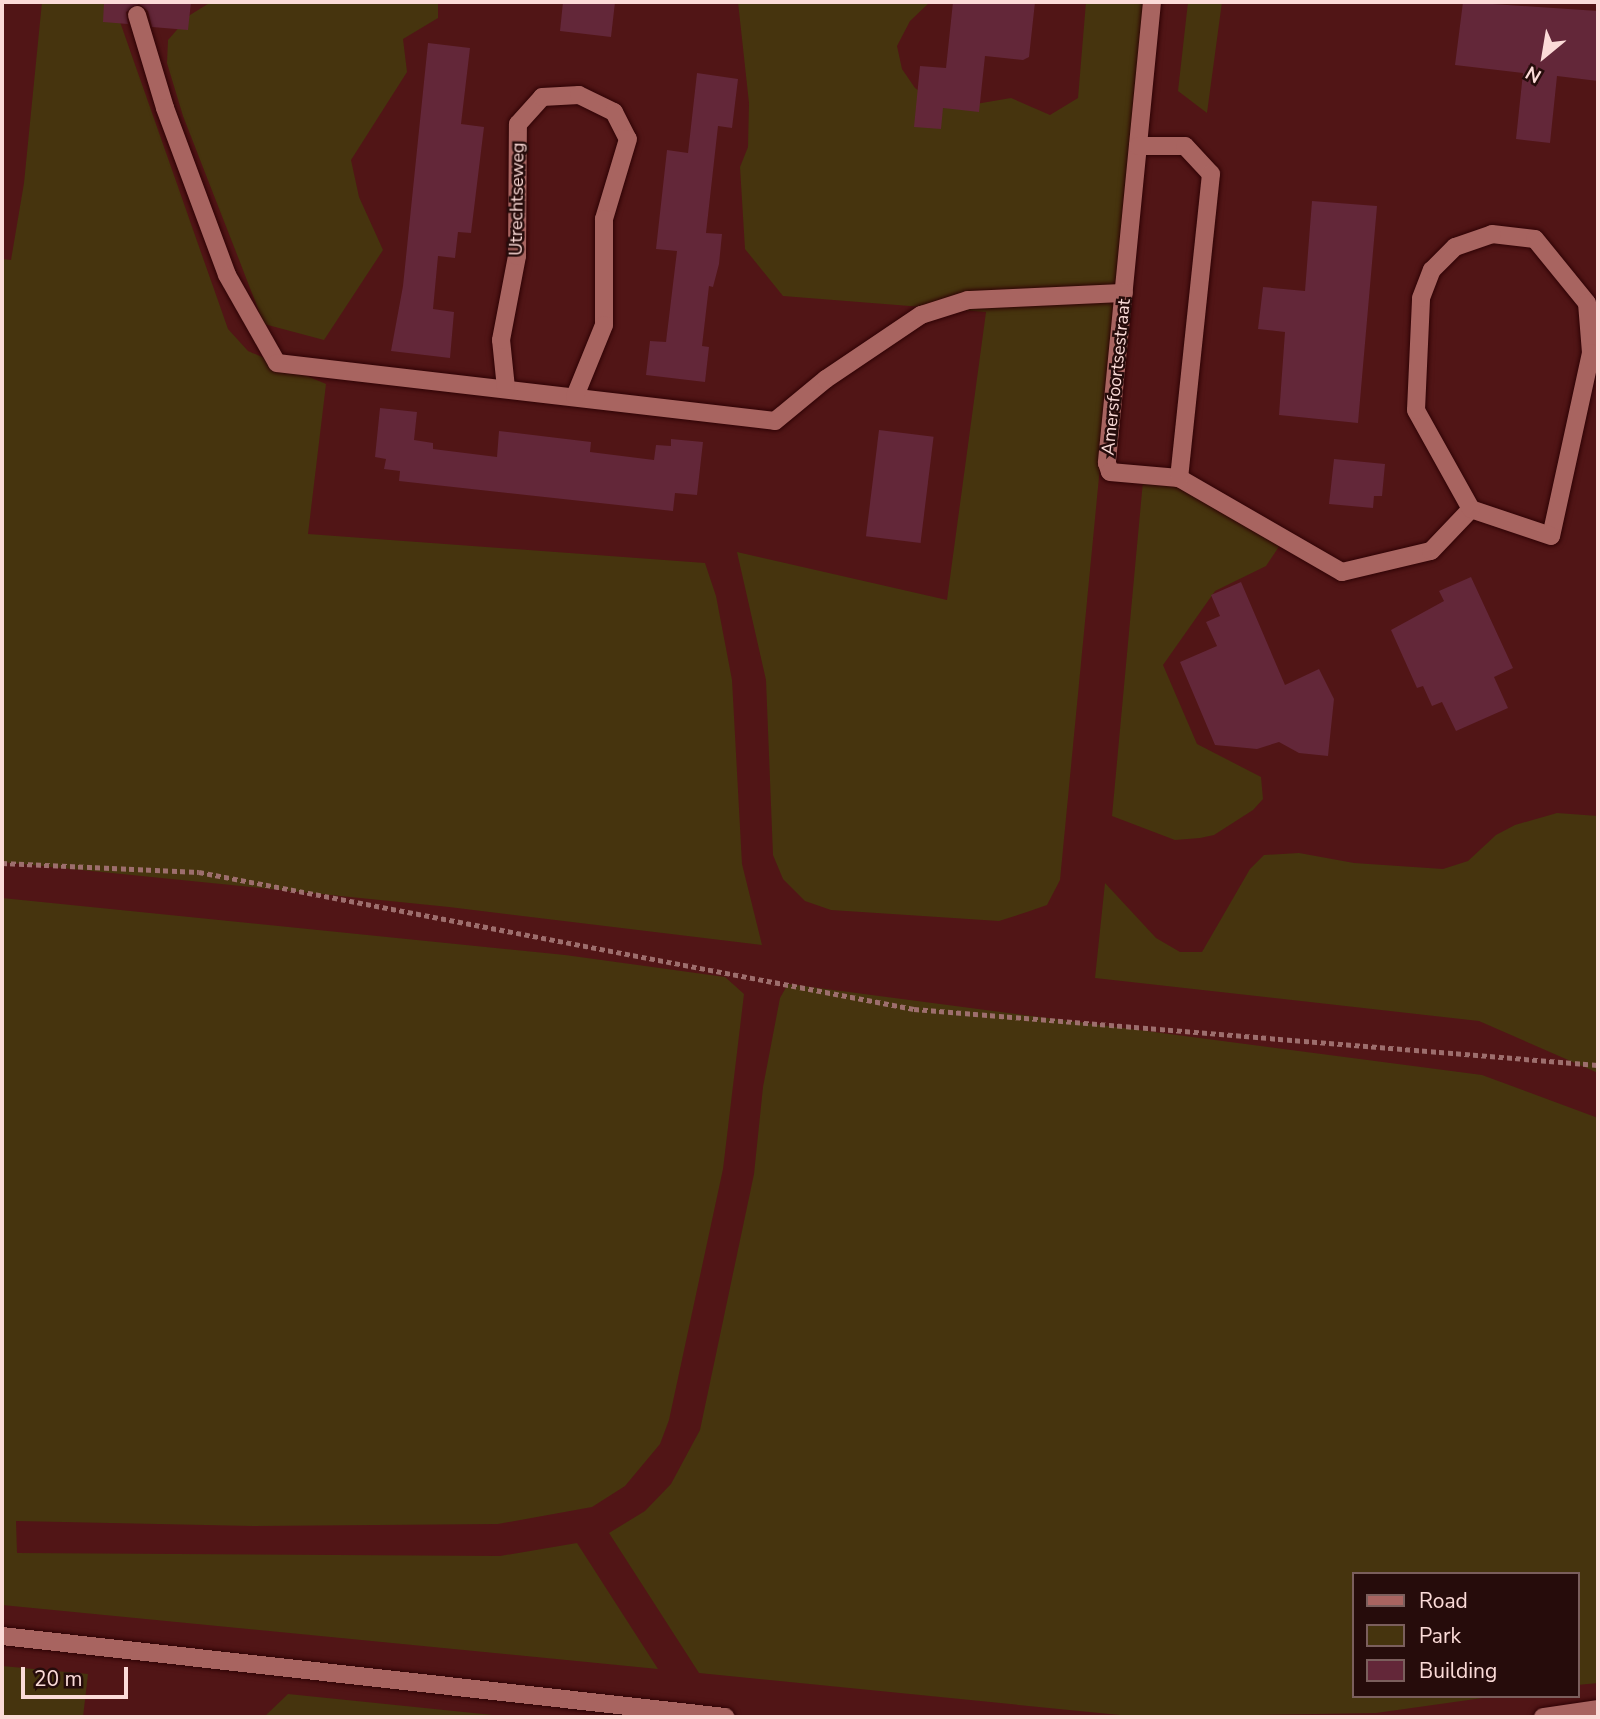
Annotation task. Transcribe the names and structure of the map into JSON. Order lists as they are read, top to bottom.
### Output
{
  "streets": {
    "street": ["Utrechtseweg", "Amersfoortsestraat"]
  },
  "legend": ["Road", "Park", "Building"],
  "scale_bar": "20 m",
  "north": "bottom left"
}
